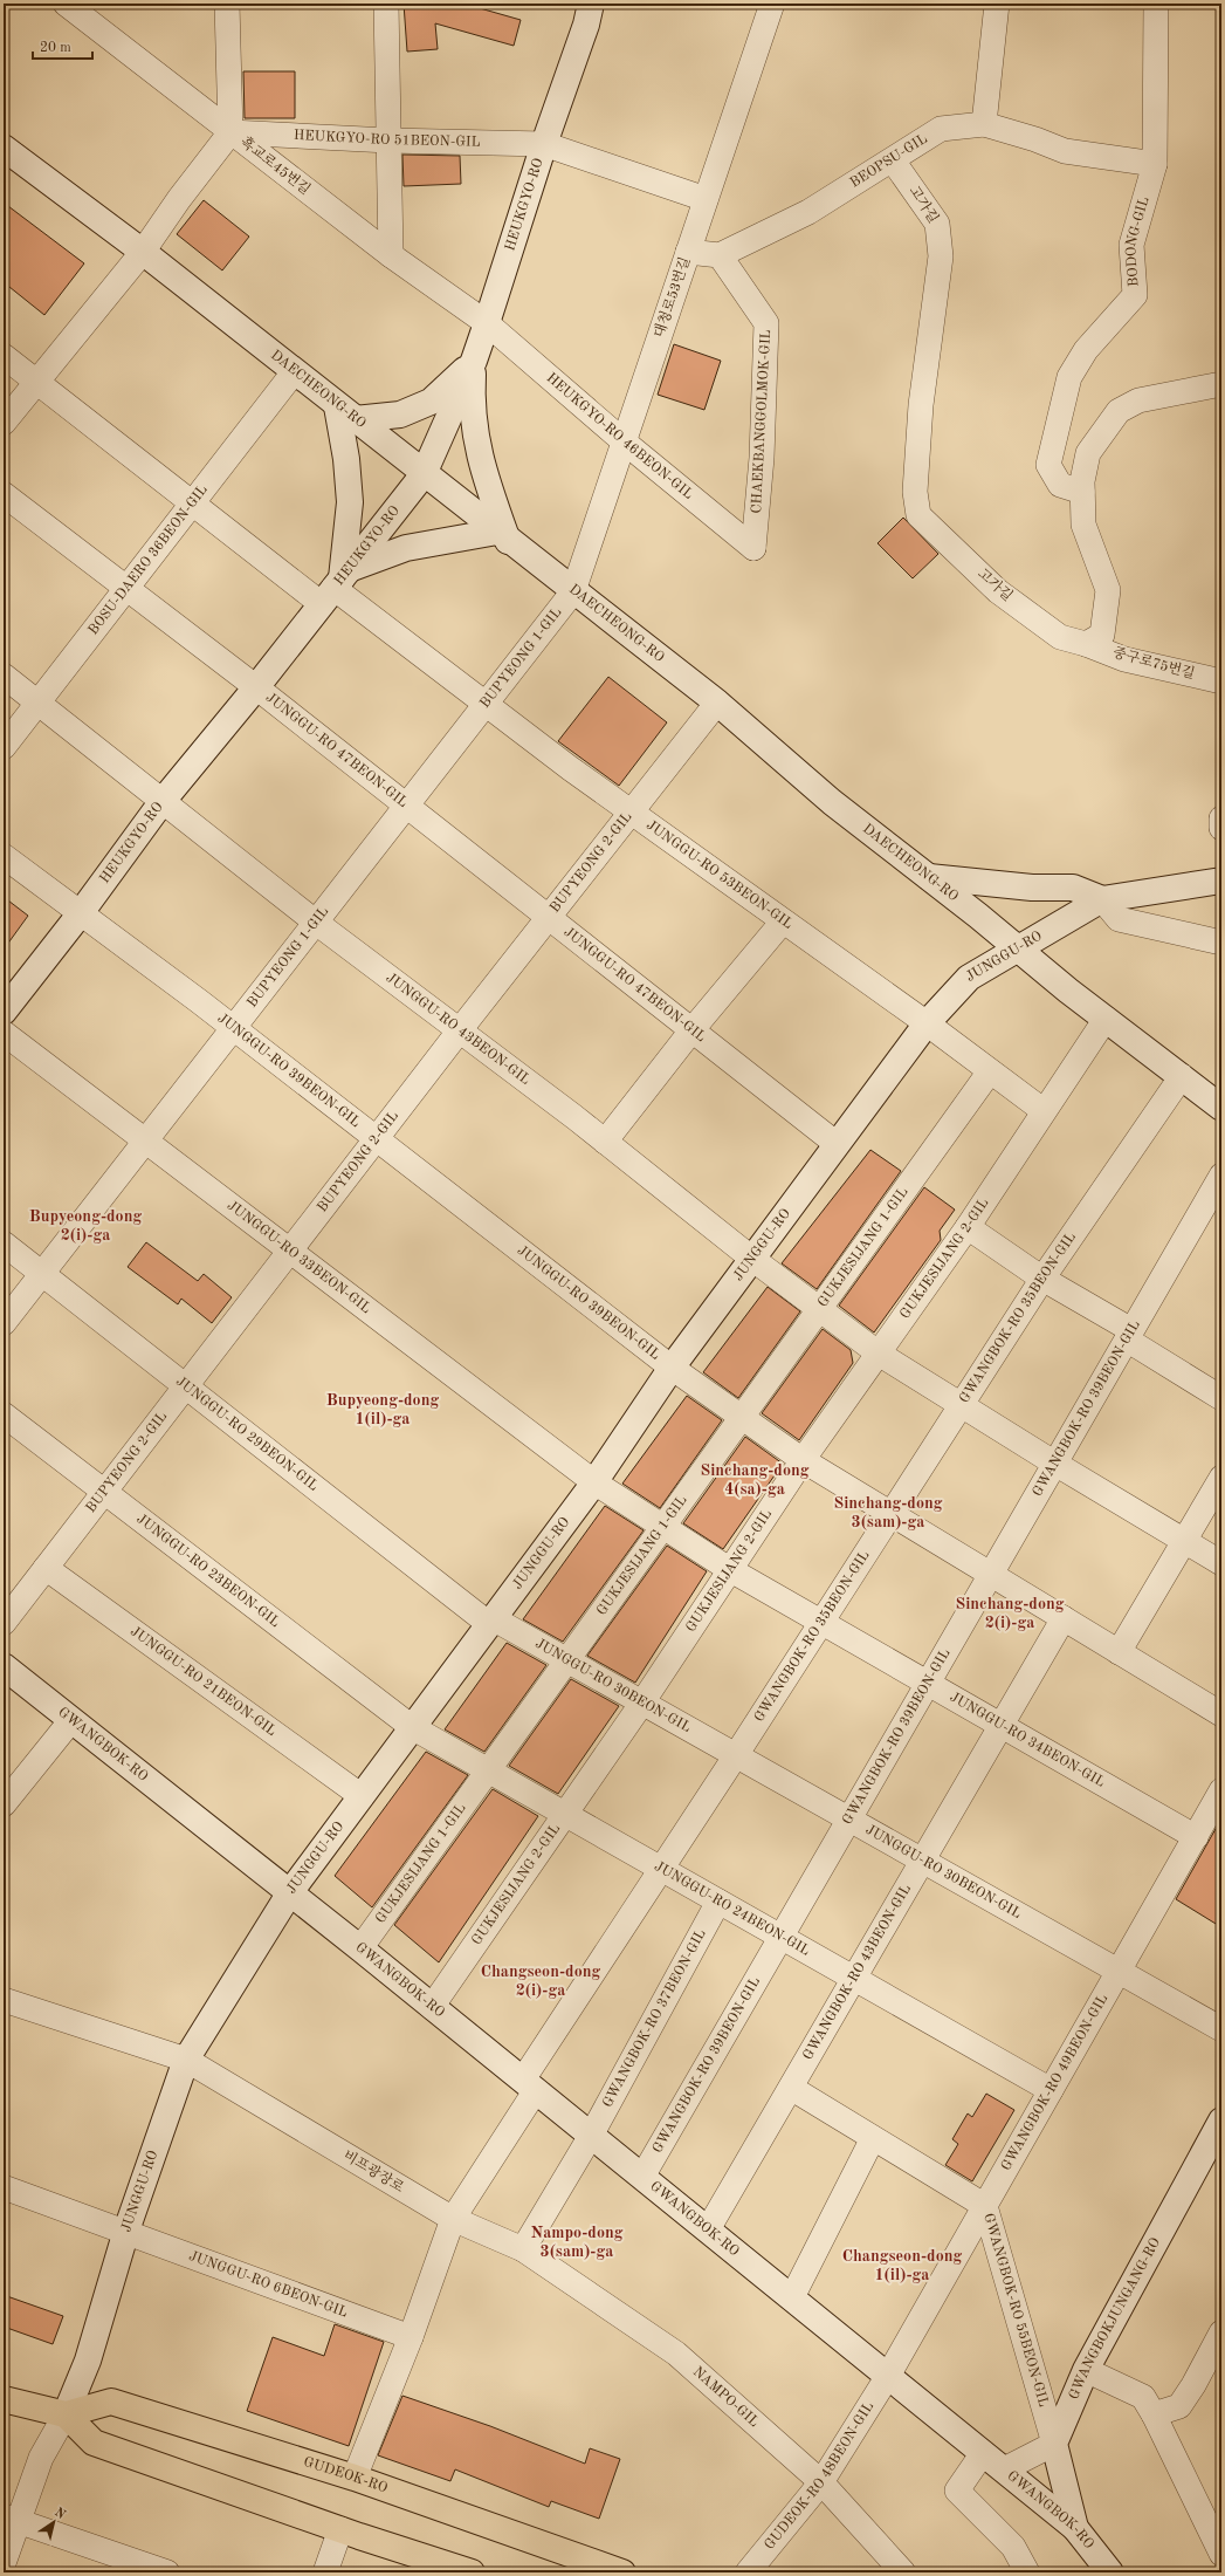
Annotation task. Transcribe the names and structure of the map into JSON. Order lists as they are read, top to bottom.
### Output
{
  "streets": {
    "main road": [
      "HEUKGYO-RO",
      "DAECHEONG-RO",
      "JUNGGU-RO",
      "GWANGBOK-RO",
      "GWANGBOKJUNGANG-RO",
      "GUDEOK-RO"
    ],
    "street": [
      "HEUKGYO-RO 51BEON-GIL",
      "BEOPSU-GIL",
      "흑교로45번길",
      "고가길",
      "BODONG-GIL",
      "대청로53번길",
      "CHAEKBANGGOLMOK-GIL",
      "HEUKGYO-RO 46BEON-GIL",
      "BOSU-DAERO 36BEON-GIL",
      "BUPYEONG 1-GIL",
      "중구로75번길",
      "JUNGGU-RO 47BEON-GIL",
      "BUPYEONG 2-GIL",
      "JUNGGU-RO 53BEON-GIL",
      "JUNGGU-RO 43BEON-GIL",
      "JUNGGU-RO 39BEON-GIL",
      "GUKJESIJANG 1-GIL",
      "JUNGGU-RO 33BEON-GIL",
      "GUKJESIJANG 2-GIL",
      "GWANGBOK-RO 35BEON-GIL",
      "GWANGBOK-RO 39BEON-GIL",
      "JUNGGU-RO 29BEON-GIL",
      "JUNGGU-RO 23BEON-GIL",
      "JUNGGU-RO 21BEON-GIL",
      "JUNGGU-RO 30BEON-GIL",
      "JUNGGU-RO 34BEON-GIL",
      "JUNGGU-RO 24BEON-GIL",
      "GWANGBOK-RO 43BEON-GIL",
      "GWANGBOK-RO 37BEON-GIL",
      "GWANGBOK-RO 49BEON-GIL",
      "비프광장로",
      "JUNGGU-RO 6BEON-GIL",
      "GWANGBOK-RO 55BEON-GIL",
      "NAMPO-GIL",
      "GUDEOK-RO 48BEON-GIL"
    ]
  },
  "crossings": [
    ["HEUKGYO-RO 51BEON-GIL", "흑교로45번길"],
    ["HEUKGYO-RO 51BEON-GIL", "HEUKGYO-RO"],
    ["HEUKGYO-RO 51BEON-GIL", "대청로53번길"],
    ["BEOPSU-GIL", "고가길"],
    ["BEOPSU-GIL", "CHAEKBANGGOLMOK-GIL"],
    ["흑교로45번길", "HEUKGYO-RO"],
    ["흑교로45번길", "HEUKGYO-RO 46BEON-GIL"],
    ["HEUKGYO-RO", "DAECHEONG-RO"],
    ["HEUKGYO-RO", "HEUKGYO-RO 46BEON-GIL"],
    ["HEUKGYO-RO", "JUNGGU-RO 47BEON-GIL"],
    ["HEUKGYO-RO", "JUNGGU-RO 53BEON-GIL"],
    ["HEUKGYO-RO", "JUNGGU-RO 43BEON-GIL"],
    ["HEUKGYO-RO", "JUNGGU-RO 39BEON-GIL"],
    ["고가길", "중구로75번길"],
    ["대청로53번길", "DAECHEONG-RO"],
    ["대청로53번길", "HEUKGYO-RO 46BEON-GIL"],
    ["대청로53번길", "BUPYEONG 1-GIL"],
    ["DAECHEONG-RO", "BOSU-DAERO 36BEON-GIL"],
    ["DAECHEONG-RO", "BUPYEONG 1-GIL"],
    ["DAECHEONG-RO", "BUPYEONG 2-GIL"],
    ["DAECHEONG-RO", "JUNGGU-RO"],
    ["DAECHEONG-RO", "GUKJESIJANG 2-GIL"],
    ["DAECHEONG-RO", "GWANGBOK-RO 35BEON-GIL"],
    ["CHAEKBANGGOLMOK-GIL", "HEUKGYO-RO 46BEON-GIL"],
    ["BOSU-DAERO 36BEON-GIL", "JUNGGU-RO 47BEON-GIL"],
    ["BOSU-DAERO 36BEON-GIL", "JUNGGU-RO 53BEON-GIL"],
    ["BOSU-DAERO 36BEON-GIL", "JUNGGU-RO 43BEON-GIL"],
    ["BUPYEONG 1-GIL", "JUNGGU-RO 47BEON-GIL"],
    ["BUPYEONG 1-GIL", "JUNGGU-RO 53BEON-GIL"],
    ["BUPYEONG 1-GIL", "JUNGGU-RO 43BEON-GIL"],
    ["BUPYEONG 1-GIL", "JUNGGU-RO 39BEON-GIL"],
    ["BUPYEONG 1-GIL", "JUNGGU-RO 33BEON-GIL"],
    ["BUPYEONG 1-GIL", "JUNGGU-RO 29BEON-GIL"],
    ["JUNGGU-RO 47BEON-GIL", "BUPYEONG 2-GIL"],
    ["JUNGGU-RO 47BEON-GIL", "JUNGGU-RO"],
    ["BUPYEONG 2-GIL", "JUNGGU-RO 53BEON-GIL"],
    ["BUPYEONG 2-GIL", "JUNGGU-RO 43BEON-GIL"],
    ["BUPYEONG 2-GIL", "JUNGGU-RO 39BEON-GIL"],
    ["BUPYEONG 2-GIL", "JUNGGU-RO 33BEON-GIL"],
    ["BUPYEONG 2-GIL", "JUNGGU-RO 29BEON-GIL"],
    ["BUPYEONG 2-GIL", "JUNGGU-RO 23BEON-GIL"],
    ["BUPYEONG 2-GIL", "JUNGGU-RO 21BEON-GIL"],
    ["JUNGGU-RO 53BEON-GIL", "JUNGGU-RO"],
    ["JUNGGU-RO 53BEON-GIL", "GUKJESIJANG 1-GIL"],
    ["JUNGGU-RO 53BEON-GIL", "GUKJESIJANG 2-GIL"],
    ["JUNGGU-RO", "JUNGGU-RO 43BEON-GIL"],
    ["JUNGGU-RO", "JUNGGU-RO 39BEON-GIL"],
    ["JUNGGU-RO", "JUNGGU-RO 33BEON-GIL"],
    ["JUNGGU-RO", "JUNGGU-RO 29BEON-GIL"],
    ["JUNGGU-RO", "JUNGGU-RO 23BEON-GIL"],
    ["JUNGGU-RO", "JUNGGU-RO 21BEON-GIL"],
    ["JUNGGU-RO", "JUNGGU-RO 30BEON-GIL"],
    ["JUNGGU-RO", "JUNGGU-RO 34BEON-GIL"],
    ["JUNGGU-RO", "GWANGBOK-RO"],
    ["JUNGGU-RO", "JUNGGU-RO 24BEON-GIL"],
    ["JUNGGU-RO", "비프광장로"],
    ["JUNGGU-RO", "JUNGGU-RO 6BEON-GIL"],
    ["JUNGGU-RO", "GUDEOK-RO"],
    ["JUNGGU-RO 43BEON-GIL", "GUKJESIJANG 1-GIL"],
    ["JUNGGU-RO 43BEON-GIL", "GUKJESIJANG 2-GIL"],
    ["JUNGGU-RO 43BEON-GIL", "GWANGBOK-RO 35BEON-GIL"],
    ["JUNGGU-RO 43BEON-GIL", "GWANGBOK-RO 39BEON-GIL"],
    ["JUNGGU-RO 39BEON-GIL", "GUKJESIJANG 1-GIL"],
    ["JUNGGU-RO 39BEON-GIL", "GUKJESIJANG 2-GIL"],
    ["JUNGGU-RO 39BEON-GIL", "GWANGBOK-RO 35BEON-GIL"],
    ["JUNGGU-RO 39BEON-GIL", "GWANGBOK-RO 39BEON-GIL"],
    ["JUNGGU-RO 39BEON-GIL", "GWANGBOK-RO 43BEON-GIL"],
    ["GUKJESIJANG 1-GIL", "JUNGGU-RO 30BEON-GIL"],
    ["GUKJESIJANG 1-GIL", "JUNGGU-RO 34BEON-GIL"],
    ["GUKJESIJANG 1-GIL", "GWANGBOK-RO"],
    ["GUKJESIJANG 1-GIL", "JUNGGU-RO 24BEON-GIL"],
    ["JUNGGU-RO 33BEON-GIL", "JUNGGU-RO 34BEON-GIL"],
    ["GUKJESIJANG 2-GIL", "JUNGGU-RO 30BEON-GIL"],
    ["GUKJESIJANG 2-GIL", "JUNGGU-RO 34BEON-GIL"],
    ["GUKJESIJANG 2-GIL", "GWANGBOK-RO"],
    ["GUKJESIJANG 2-GIL", "JUNGGU-RO 24BEON-GIL"],
    ["GWANGBOK-RO 35BEON-GIL", "JUNGGU-RO 30BEON-GIL"],
    ["GWANGBOK-RO 35BEON-GIL", "JUNGGU-RO 34BEON-GIL"],
    ["GWANGBOK-RO 35BEON-GIL", "GWANGBOK-RO"],
    ["GWANGBOK-RO 35BEON-GIL", "JUNGGU-RO 24BEON-GIL"],
    ["GWANGBOK-RO 39BEON-GIL", "JUNGGU-RO 30BEON-GIL"],
    ["GWANGBOK-RO 39BEON-GIL", "JUNGGU-RO 34BEON-GIL"],
    ["GWANGBOK-RO 39BEON-GIL", "GWANGBOK-RO"],
    ["GWANGBOK-RO 39BEON-GIL", "JUNGGU-RO 24BEON-GIL"],
    ["JUNGGU-RO 29BEON-GIL", "JUNGGU-RO 30BEON-GIL"],
    ["JUNGGU-RO 23BEON-GIL", "JUNGGU-RO 24BEON-GIL"],
    ["JUNGGU-RO 30BEON-GIL", "GWANGBOK-RO 43BEON-GIL"],
    ["JUNGGU-RO 30BEON-GIL", "GWANGBOK-RO 49BEON-GIL"],
    ["JUNGGU-RO 34BEON-GIL", "GWANGBOK-RO 43BEON-GIL"],
    ["JUNGGU-RO 34BEON-GIL", "GWANGBOK-RO 49BEON-GIL"],
    ["GWANGBOK-RO", "GWANGBOK-RO 43BEON-GIL"],
    ["GWANGBOK-RO", "GWANGBOK-RO 37BEON-GIL"],
    ["GWANGBOK-RO", "GWANGBOK-RO 49BEON-GIL"],
    ["GWANGBOK-RO", "GUDEOK-RO 48BEON-GIL"],
    ["JUNGGU-RO 24BEON-GIL", "GWANGBOK-RO 43BEON-GIL"],
    ["JUNGGU-RO 24BEON-GIL", "GWANGBOK-RO 37BEON-GIL"],
    ["JUNGGU-RO 24BEON-GIL", "GWANGBOK-RO 49BEON-GIL"],
    ["GWANGBOK-RO 43BEON-GIL", "GWANGBOK-RO 55BEON-GIL"],
    ["GWANGBOK-RO 49BEON-GIL", "GWANGBOK-RO 55BEON-GIL"],
    ["GWANGBOK-RO 49BEON-GIL", "GUDEOK-RO 48BEON-GIL"],
    ["비프광장로", "NAMPO-GIL"],
    ["GWANGBOK-RO 55BEON-GIL", "GWANGBOKJUNGANG-RO"],
    ["NAMPO-GIL", "GUDEOK-RO 48BEON-GIL"]
  ],
  "districts": [
    "Bupyeong-dong 2(i)-ga",
    "Bupyeong-dong 1(il)-ga",
    "Sinchang-dong 4(sa)-ga",
    "Sinchang-dong 3(sam)-ga",
    "Sinchang-dong 2(i)-ga",
    "Changseon-dong 2(i)-ga",
    "Nampo-dong 3(sam)-ga",
    "Changseon-dong 1(il)-ga"
  ],
  "scale_bar": "20 m",
  "north": "top right"
}
